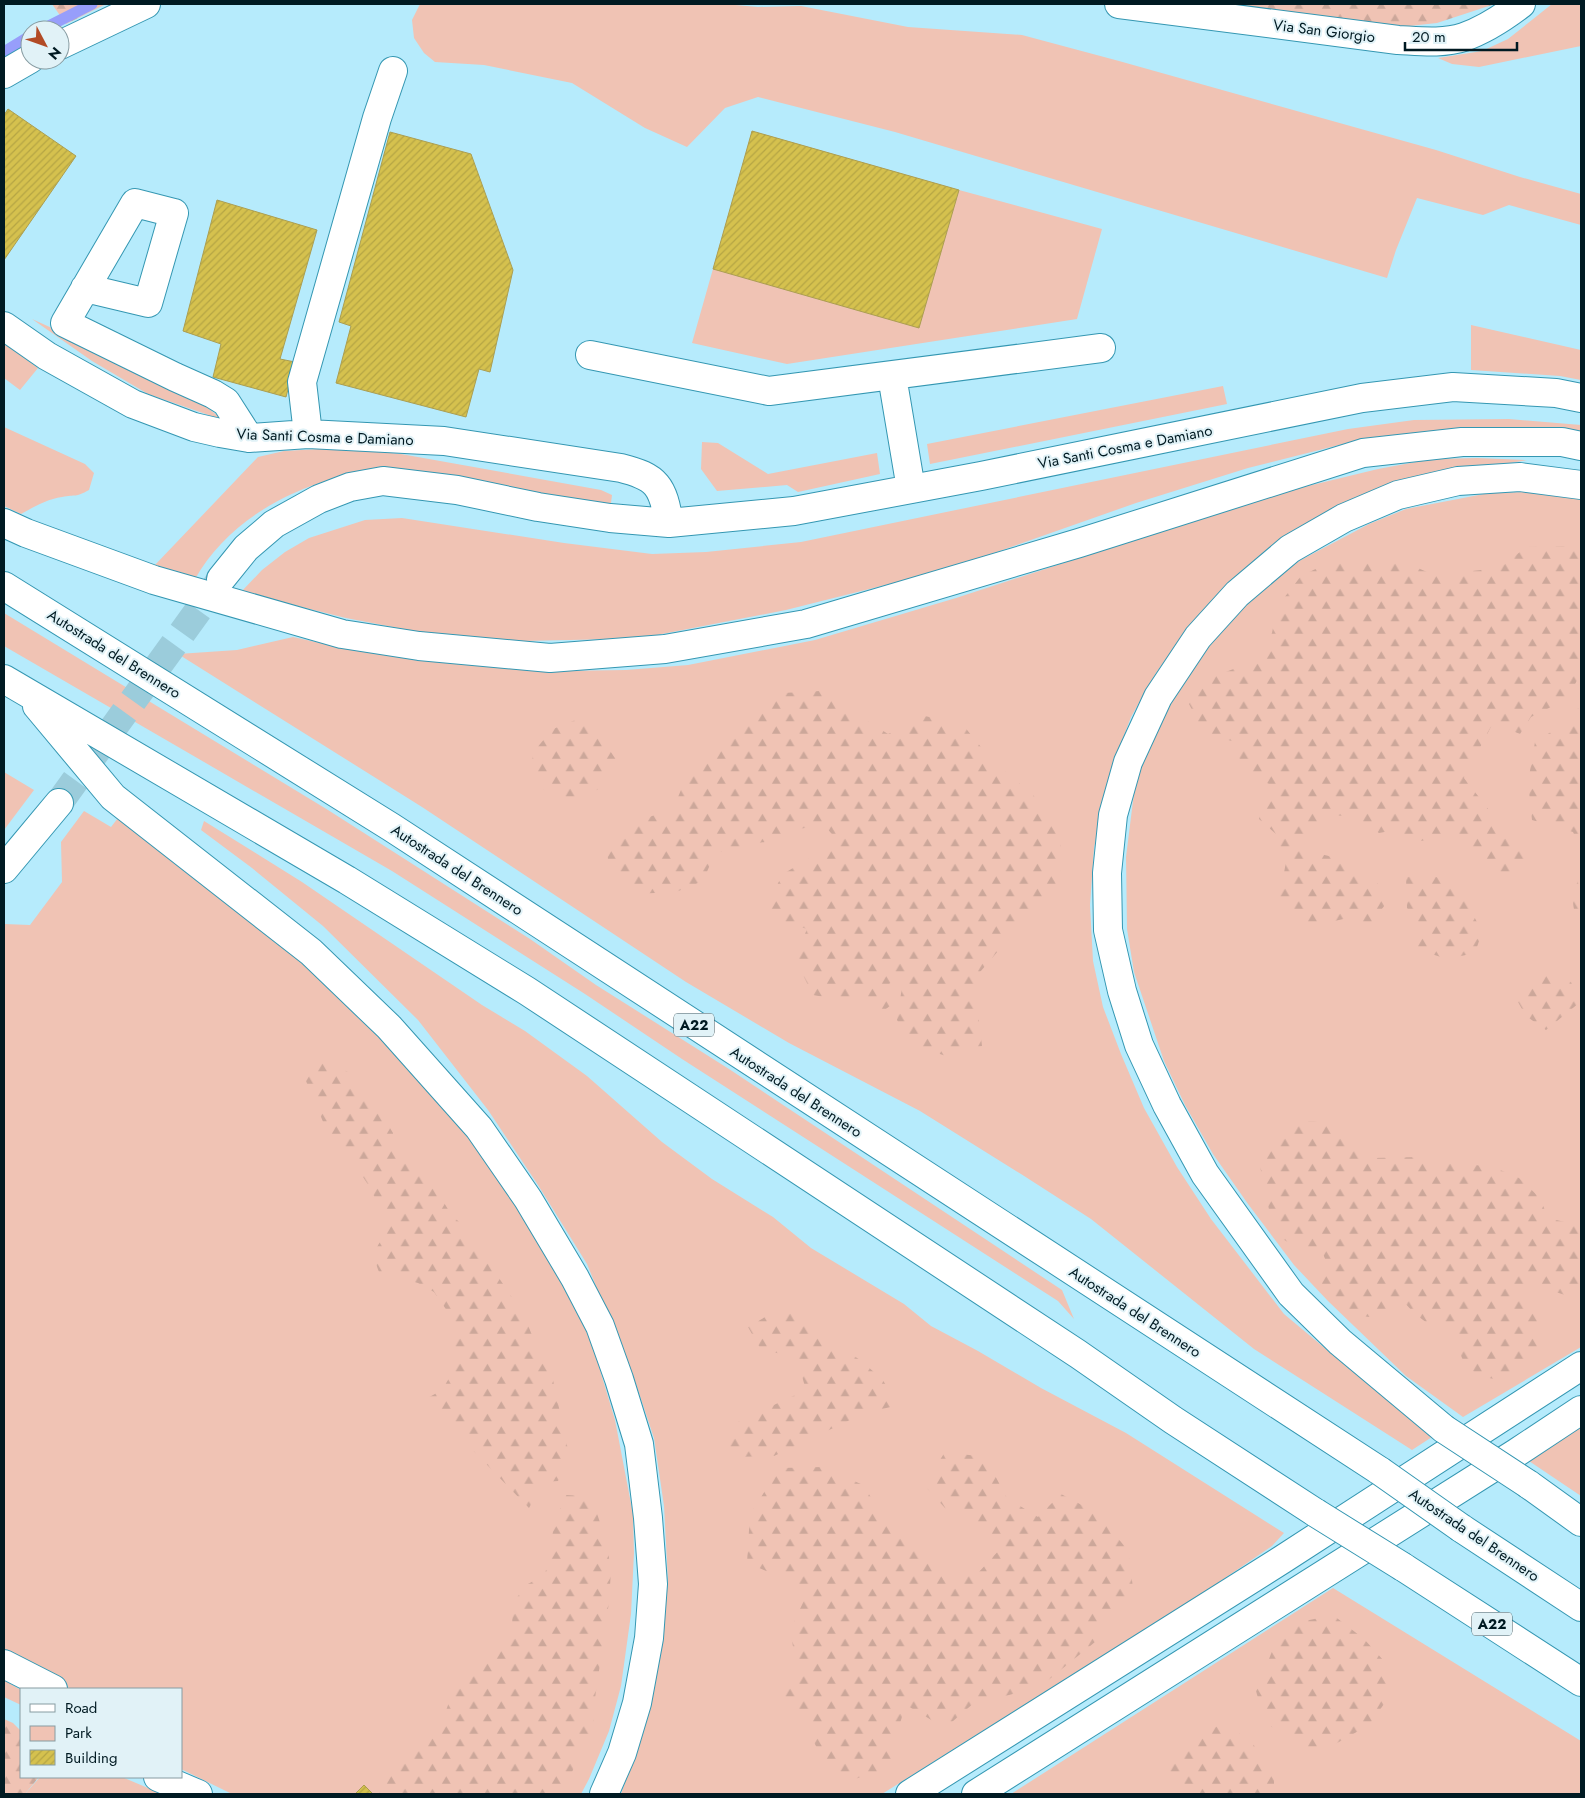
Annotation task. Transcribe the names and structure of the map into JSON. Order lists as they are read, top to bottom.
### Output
{
  "streets": {
    "main road": [
      "Via San Giorgio",
      "Via Santi Cosma e Damiano",
      "Autostrada del Brennero",
      "A22"
    ]
  },
  "legend": ["Road", "Park", "Building"],
  "scale_bar": "20 m",
  "north": "bottom right"
}
